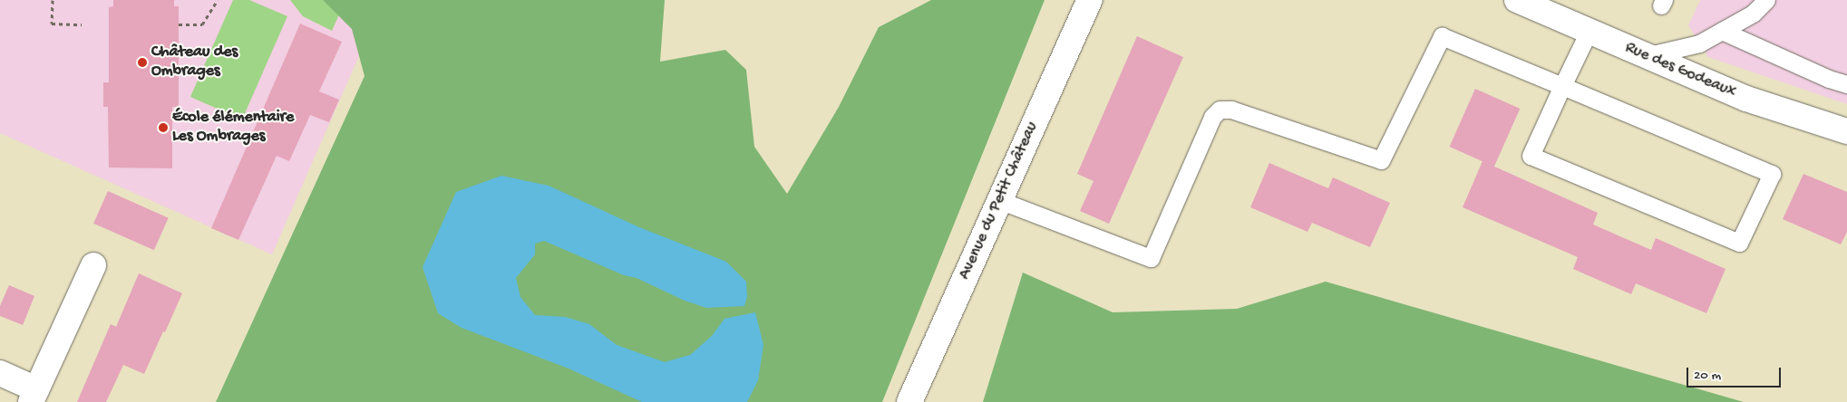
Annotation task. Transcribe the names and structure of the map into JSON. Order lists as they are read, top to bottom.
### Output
{
  "streets": {
    "street": ["Rue des Godeaux", "Avenue du Petit Château"]
  },
  "places": ["Château des Ombrages", "École élémentaire Les Ombrages"],
  "scale_bar": "20 m"
}
